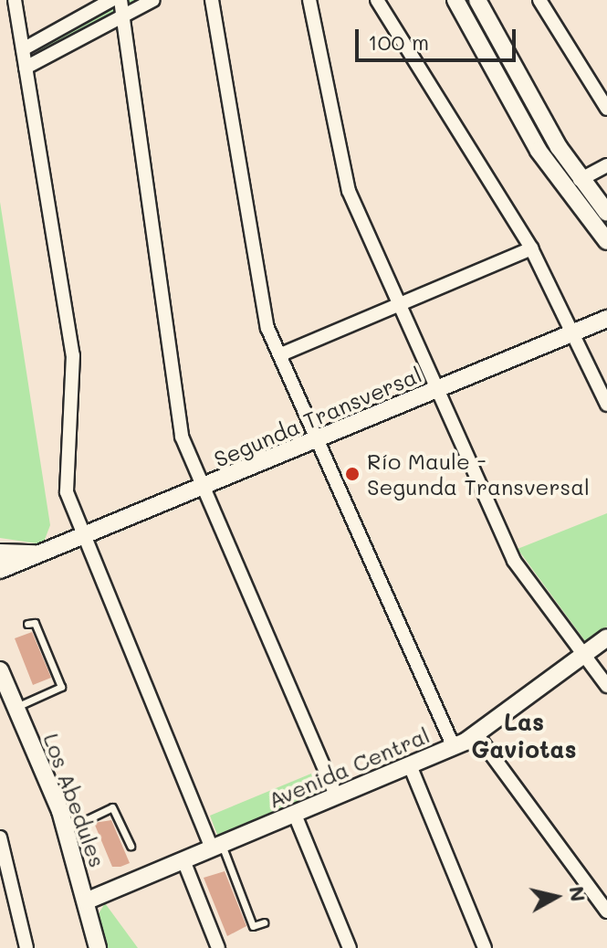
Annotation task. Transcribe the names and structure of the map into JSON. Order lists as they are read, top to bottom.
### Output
{
  "streets": {
    "street": ["Segunda Transversal", "Avenida Central", "Los Abedules"]
  },
  "crossings": [
    ["Avenida Central", "Los Abedules"]
  ],
  "districts": ["Las Gaviotas"],
  "places": ["Río Maule - Segunda Transversal"],
  "scale_bar": "100 m",
  "north": "right"
}
